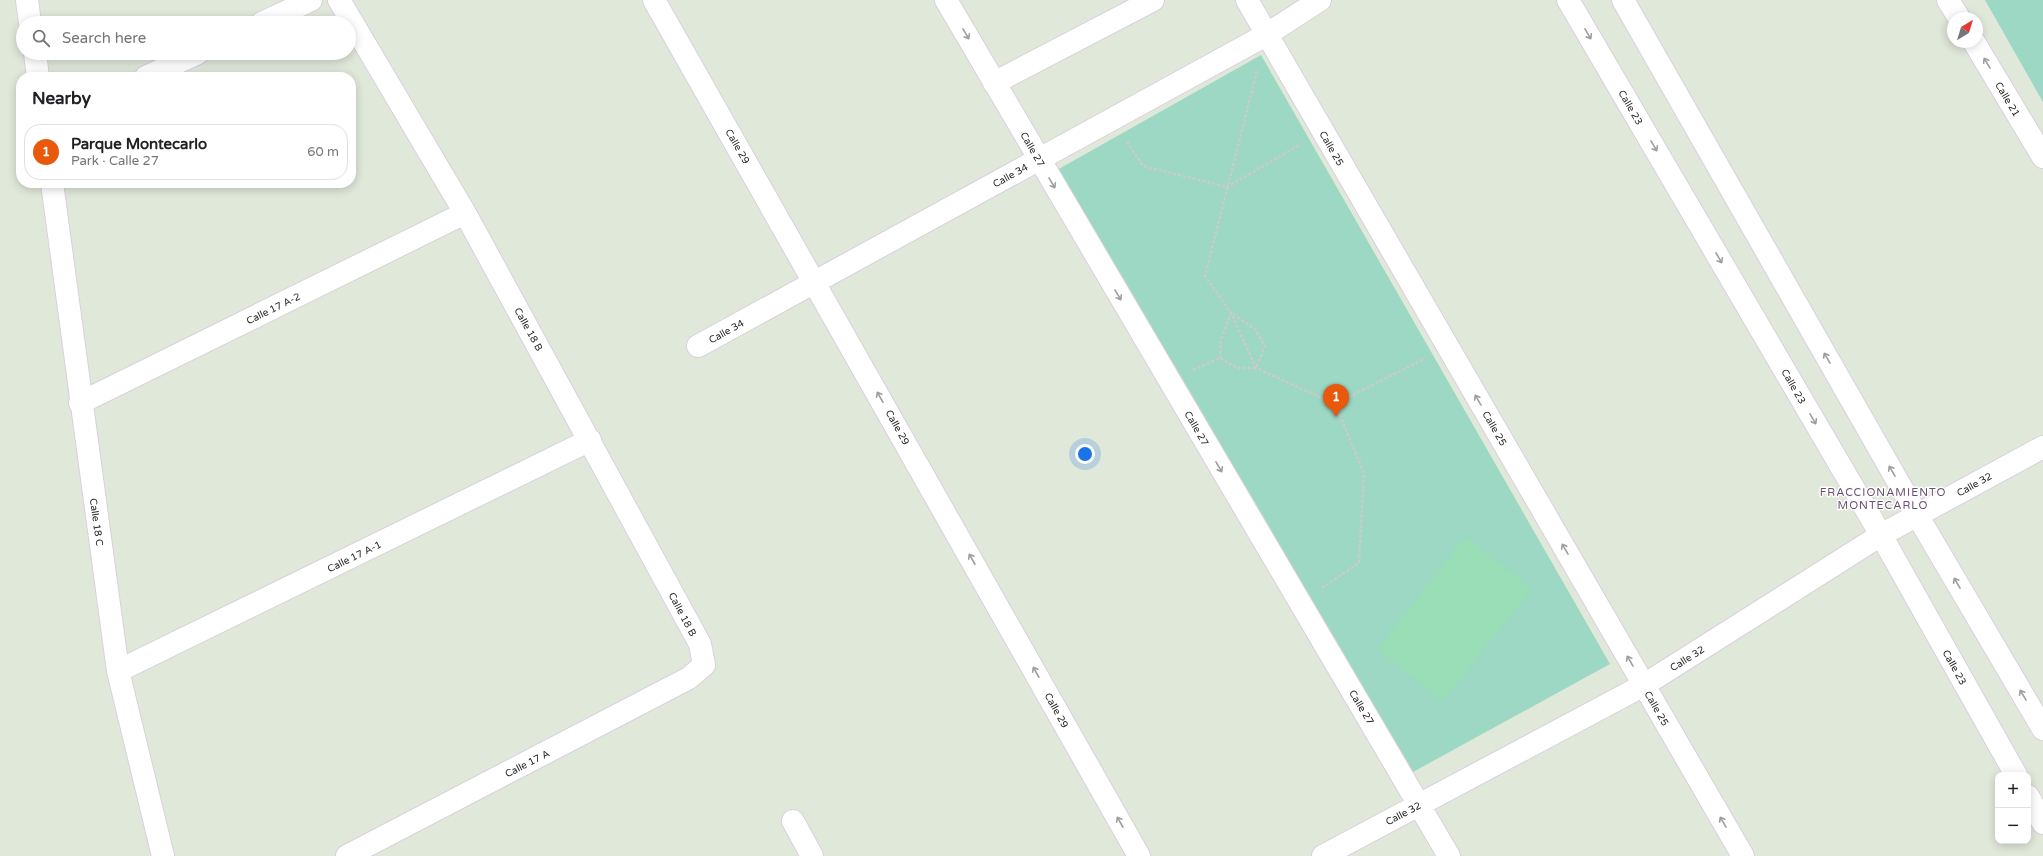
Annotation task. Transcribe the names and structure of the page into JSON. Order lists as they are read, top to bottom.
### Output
{
  "streets": {
    "street": [
      "Calle 21",
      "Calle 23",
      "Calle 29",
      "Calle 25",
      "Calle 27",
      "Calle 34",
      "Calle 17 A-2",
      "Calle 18 B",
      "Calle 32",
      "Calle 18 C",
      "Calle 17 A-1",
      "Calle 17 A"
    ]
  },
  "crossings": [
    ["Calle 23", "Calle 32"],
    ["Calle 29", "Calle 34"],
    ["Calle 25", "Calle 34"],
    ["Calle 25", "Calle 32"],
    ["Calle 27", "Calle 34"],
    ["Calle 27", "Calle 32"],
    ["Calle 17 A-2", "Calle 18 B"],
    ["Calle 17 A-2", "Calle 18 C"],
    ["Calle 18 B", "Calle 17 A-1"],
    ["Calle 18 B", "Calle 17 A"],
    ["Calle 18 C", "Calle 17 A-1"]
  ],
  "one_way": [
    "Calle 21",
    "Calle 29",
    "Calle 25",
    "Calle 27"
  ],
  "districts": ["FRACCIONAMIENTO MONTECARLO"],
  "north": "top right",
  "page": {
    "search": "Search here",
    "heading": "Nearby",
    "list": [
      {
        "mark": "1",
        "name": "Parque Montecarlo",
        "note": "Park · Calle 27",
        "value": "60 m"
      }
    ],
    "pins": "1",
    "map_buttons": ["+", "−"]
  }
}
